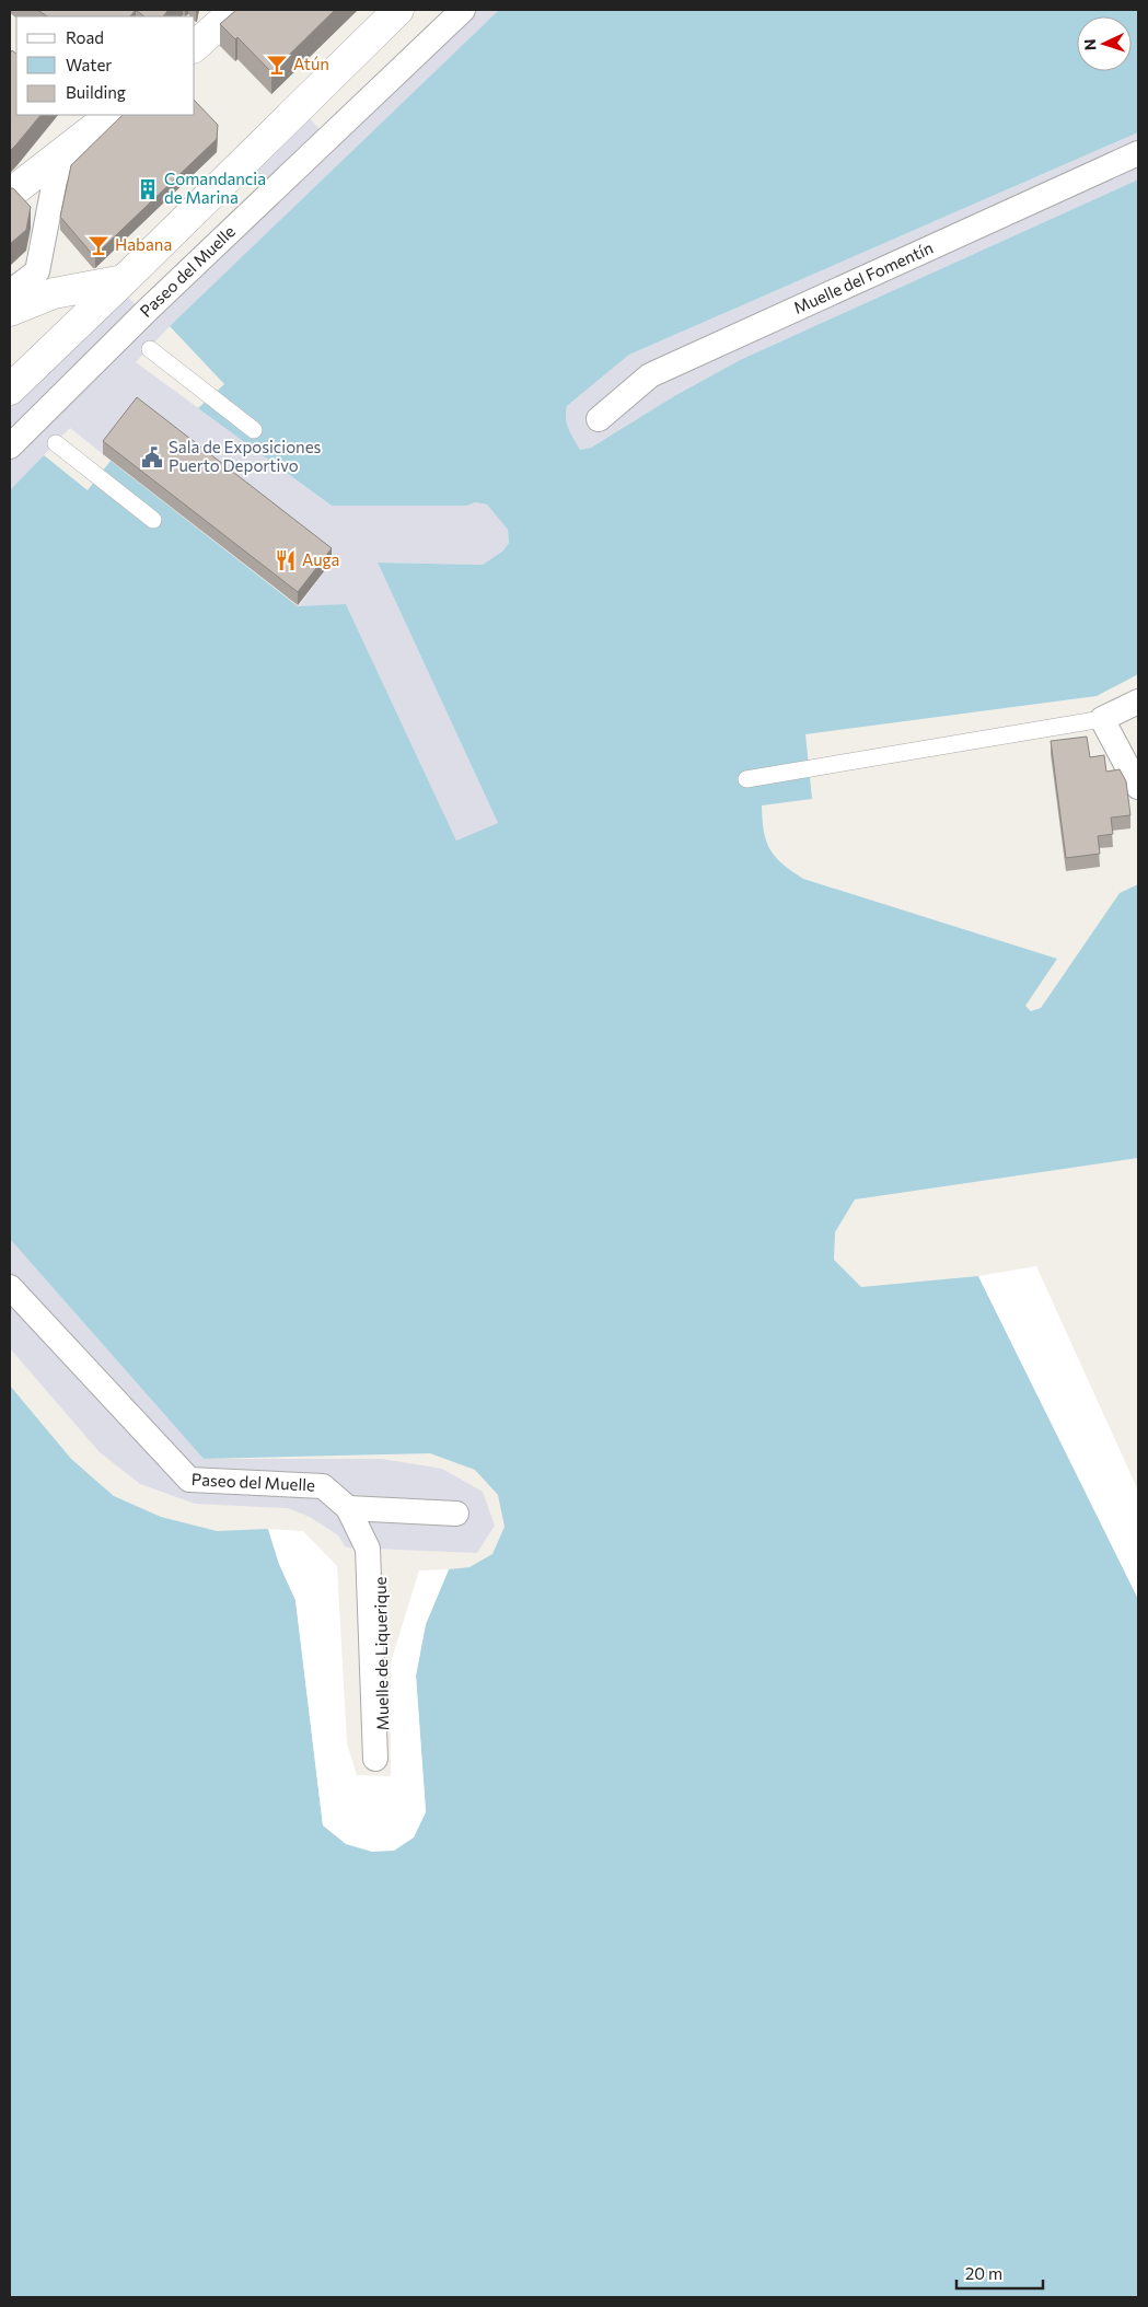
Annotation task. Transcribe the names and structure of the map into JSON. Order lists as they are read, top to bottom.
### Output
{
  "streets": {
    "street": ["Paseo del Muelle", "Muelle del Fomentín", "Muelle de Liquerique"]
  },
  "crossings": [
    ["Paseo del Muelle", "Muelle de Liquerique"]
  ],
  "places": {
    "bar": ["Atún", "Habana"],
    "building": ["Comandancia de Marina"],
    "public building": ["Sala de Exposiciones Puerto Deportivo"],
    "restaurant": ["Auga"]
  },
  "legend": ["Road", "Water", "Building"],
  "scale_bar": "20 m",
  "north": "left"
}
